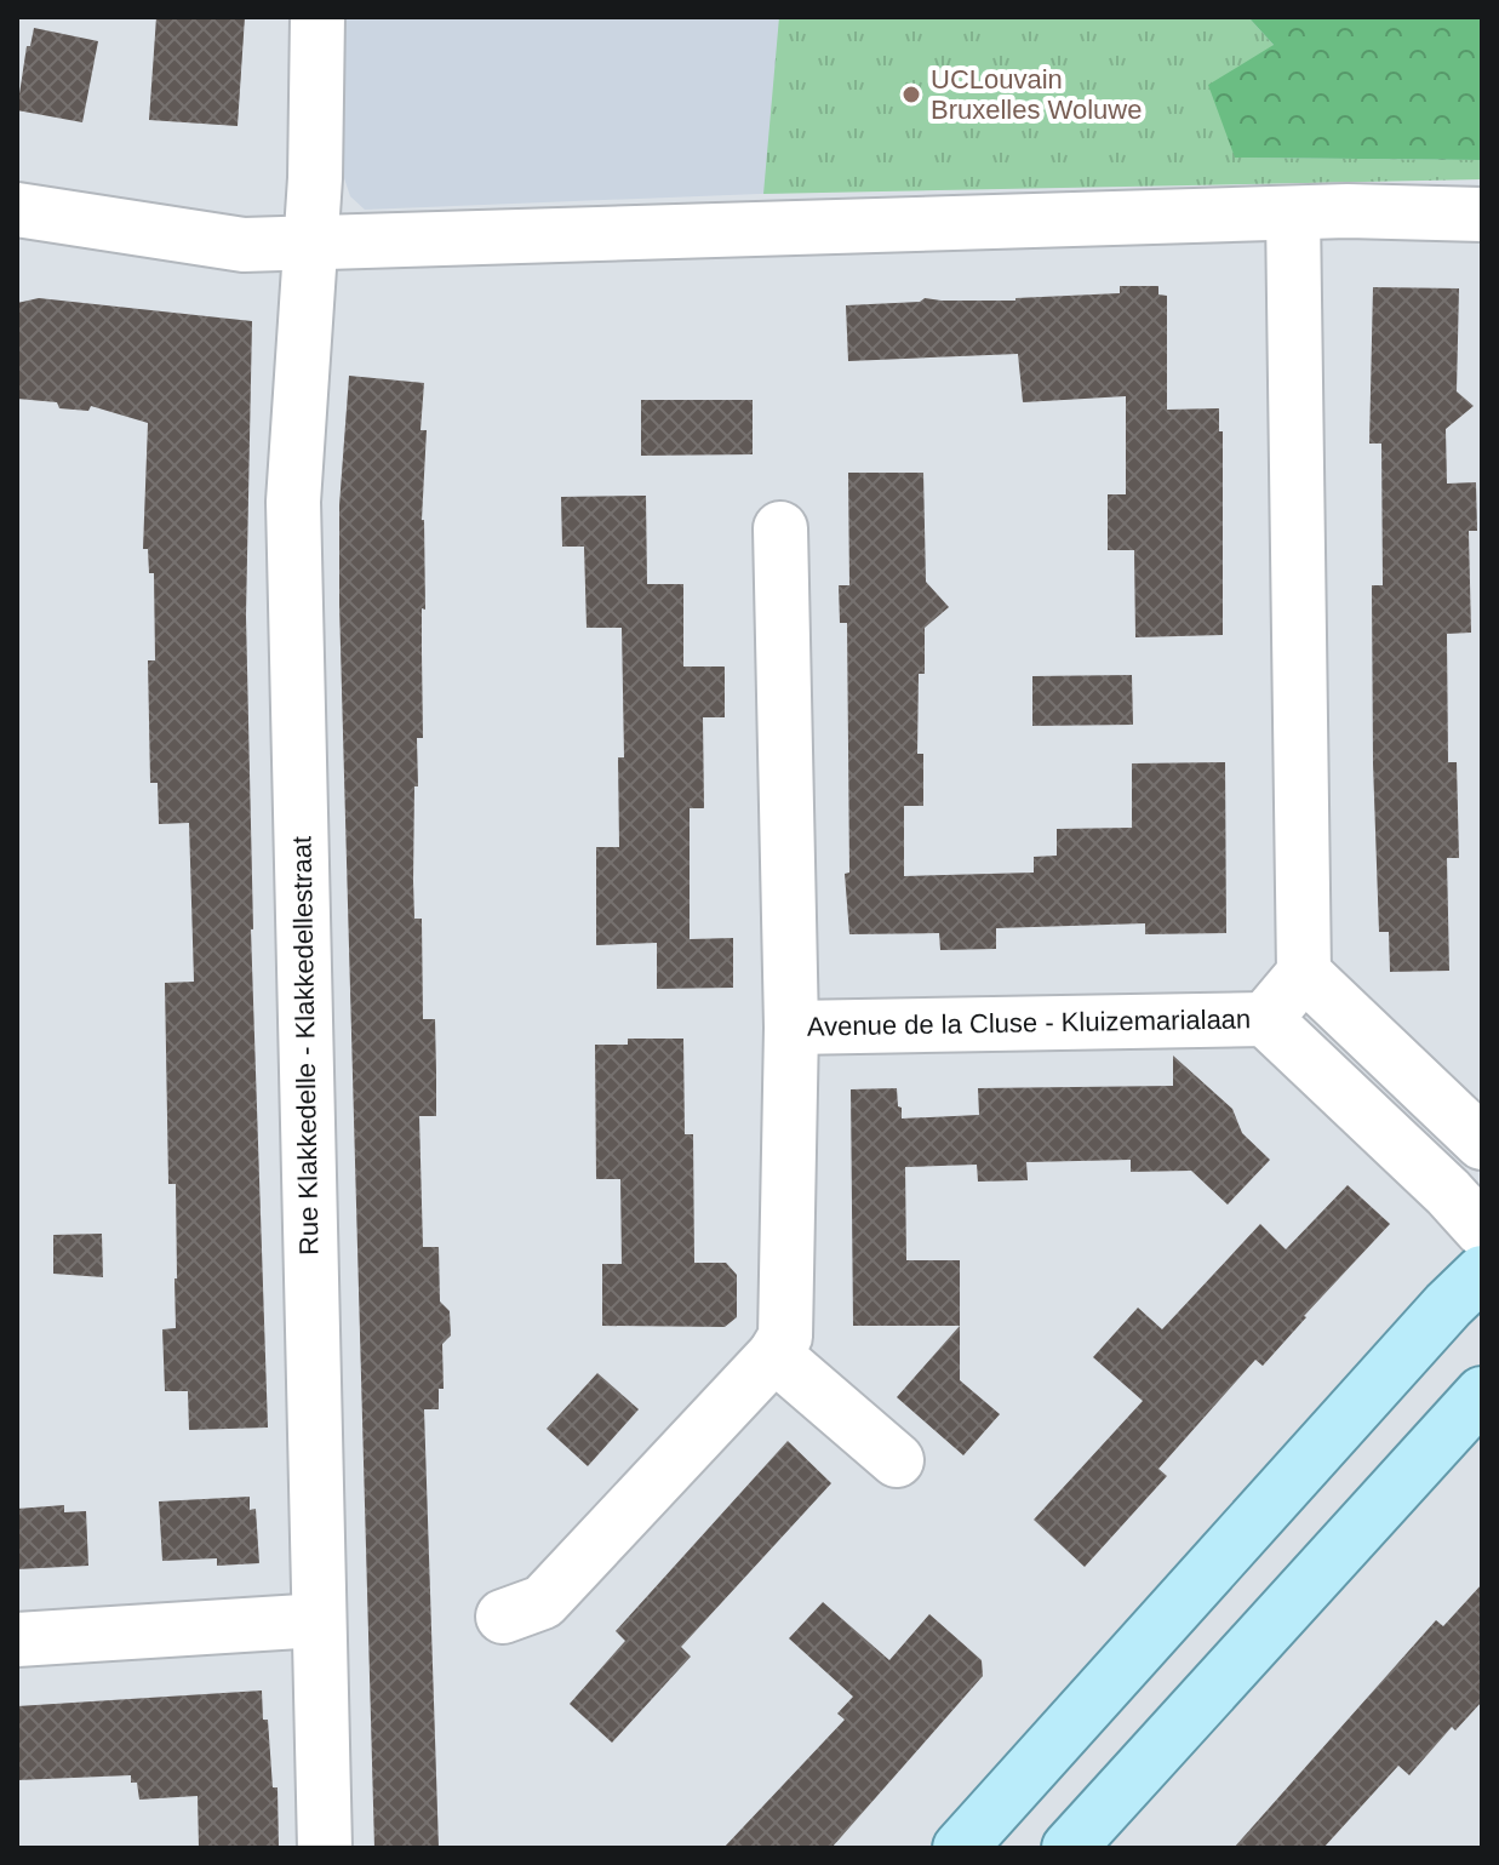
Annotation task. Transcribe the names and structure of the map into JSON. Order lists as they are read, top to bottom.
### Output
{
  "streets": {
    "street": ["Avenue de la Cluse - Kluizemarialaan", "Rue Klakkedelle - Klakkedellestraat"]
  },
  "places": ["UCLouvain Bruxelles Woluwe"]
}
